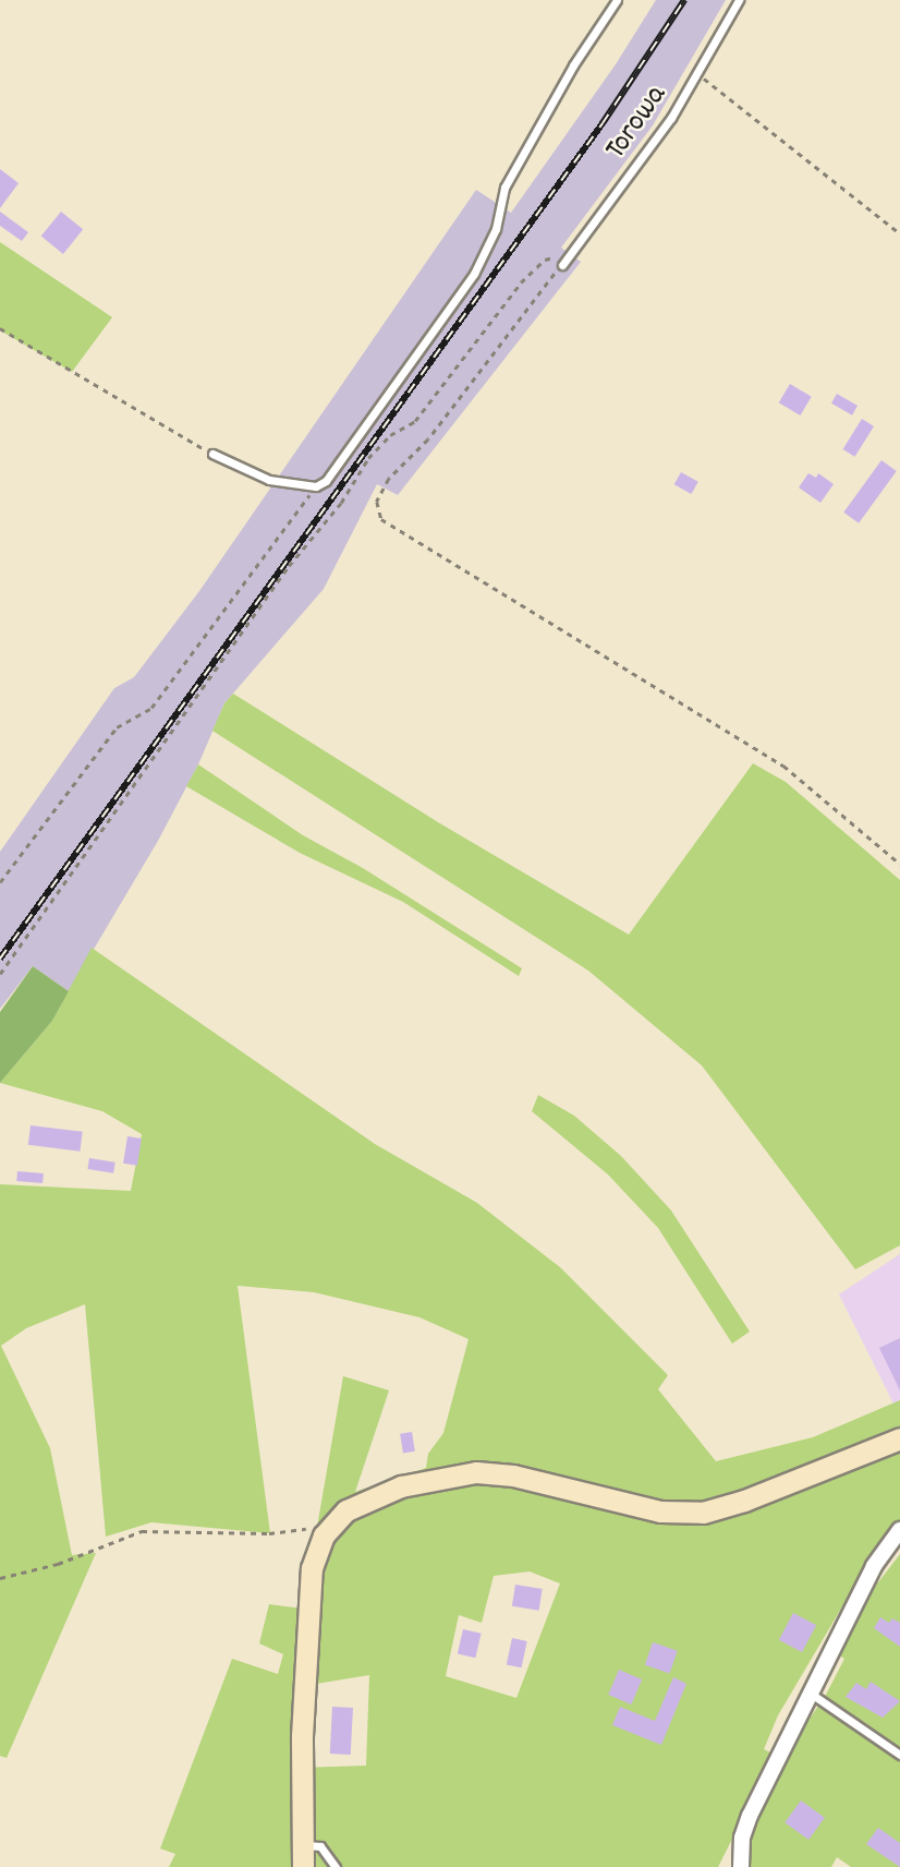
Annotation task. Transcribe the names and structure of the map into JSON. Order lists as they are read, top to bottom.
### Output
{
  "streets": {
    "lane": ["Torowa"]
  }
}
